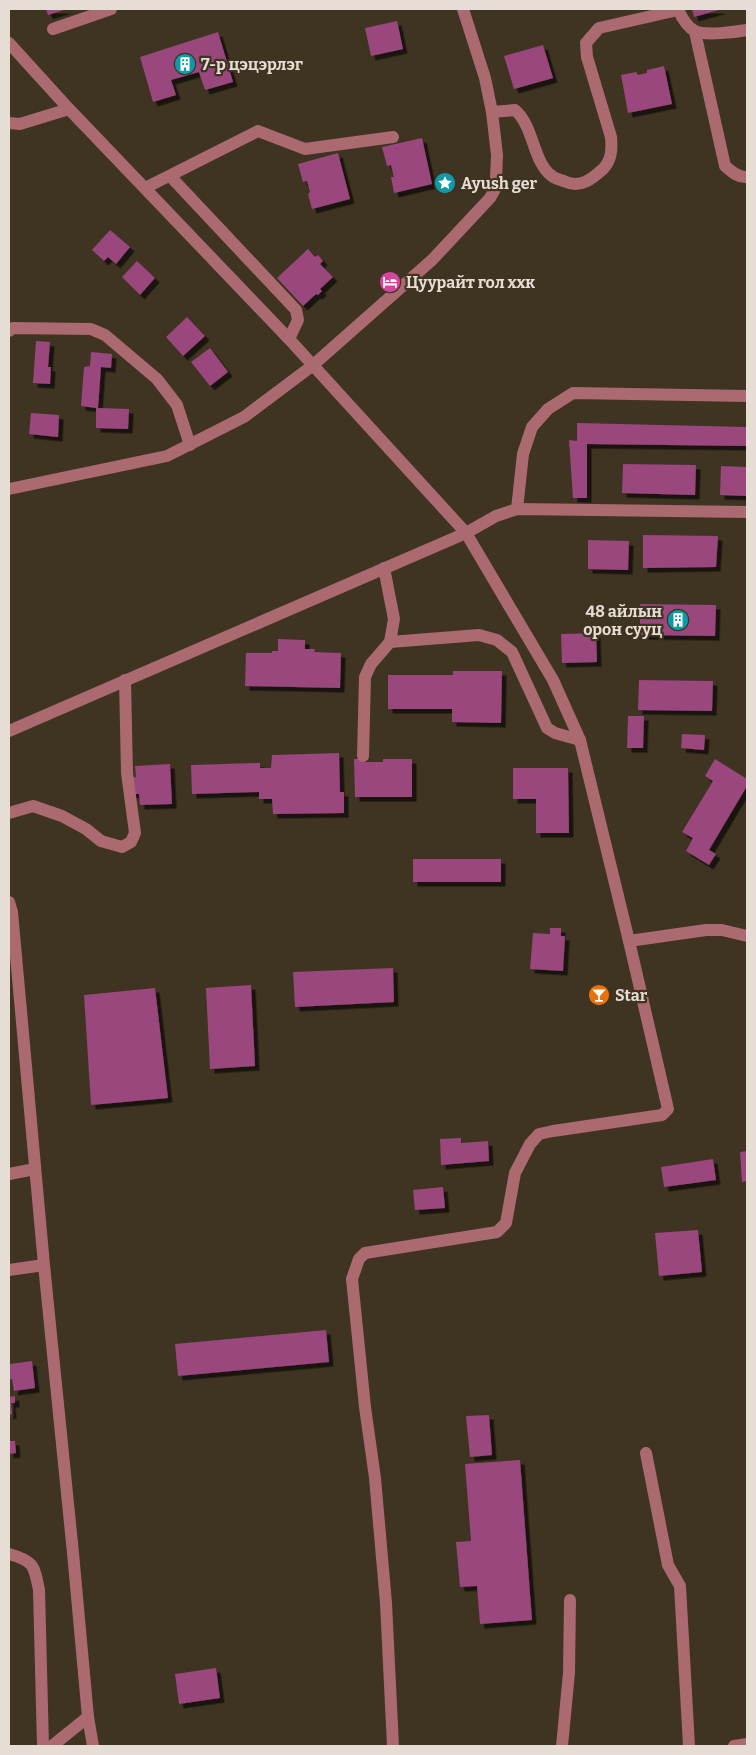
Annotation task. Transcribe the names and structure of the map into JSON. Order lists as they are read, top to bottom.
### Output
{
  "places": {
    "building": ["7-р цэцэрлэг", "48 айлын орон сууц"],
    "place": ["Ayush ger"],
    "hotel": ["Цуурайт гол ххк"],
    "bar": ["Star"]
  }
}
